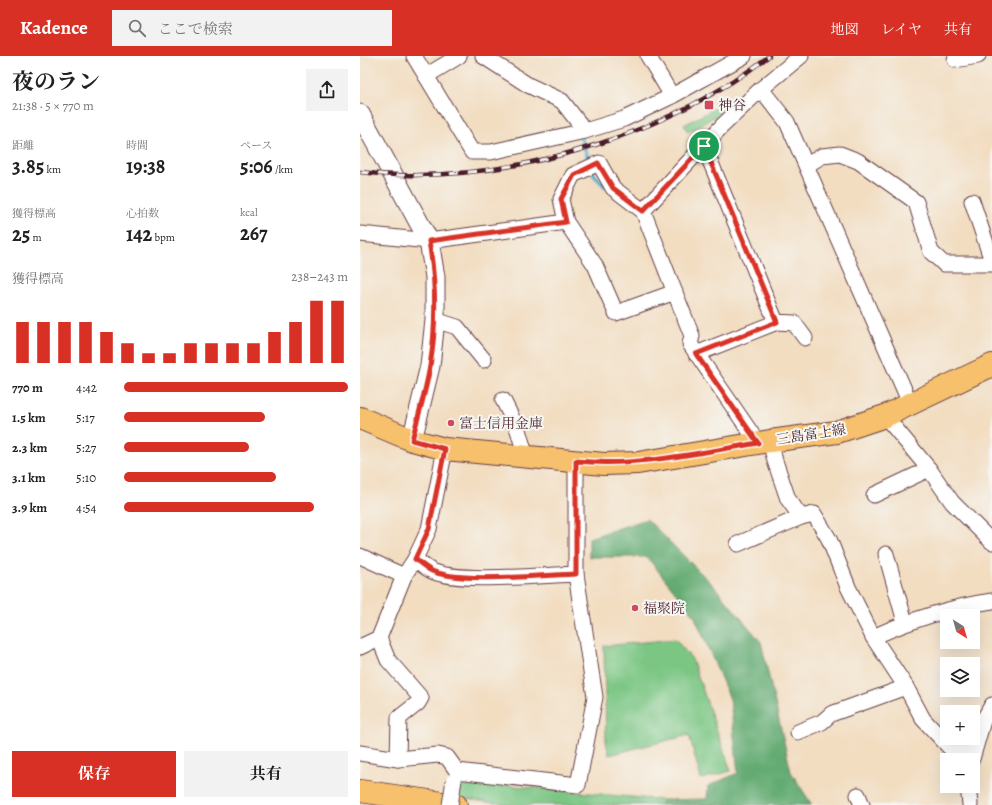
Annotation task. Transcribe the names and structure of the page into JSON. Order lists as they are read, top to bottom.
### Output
{
  "streets": {
    "main road": ["三島富士線"]
  },
  "places": {
    "transit": ["神谷"],
    "other": ["富士信用金庫", "福聚院"]
  },
  "north": "bottom right",
  "page": {
    "header": "Kadence",
    "search": "ここで検索",
    "nav": ["地図", "レイヤ", "共有"],
    "heading": ["夜のラン", "21:38 · 5 × 770 m"],
    "stats": [
      ["距離", "3.85 km"],
      ["時間", "19:38"],
      ["ペース", "5:06 /km"],
      ["獲得標高", "25 m"],
      ["心拍数", "142 bpm"],
      ["kcal", "267"]
    ],
    "chart": ["獲得標高", "238–243 m"],
    "list": [
      {
        "name": "770 m",
        "note": "4:42"
      },
      {
        "name": "1.5 km",
        "note": "5:17"
      },
      {
        "name": "2.3 km",
        "note": "5:27"
      },
      {
        "name": "3.1 km",
        "note": "5:10"
      },
      {
        "name": "3.9 km",
        "note": "4:54"
      }
    ],
    "map_buttons": ["+", "−"],
    "buttons": ["保存", "共有"]
  }
}
